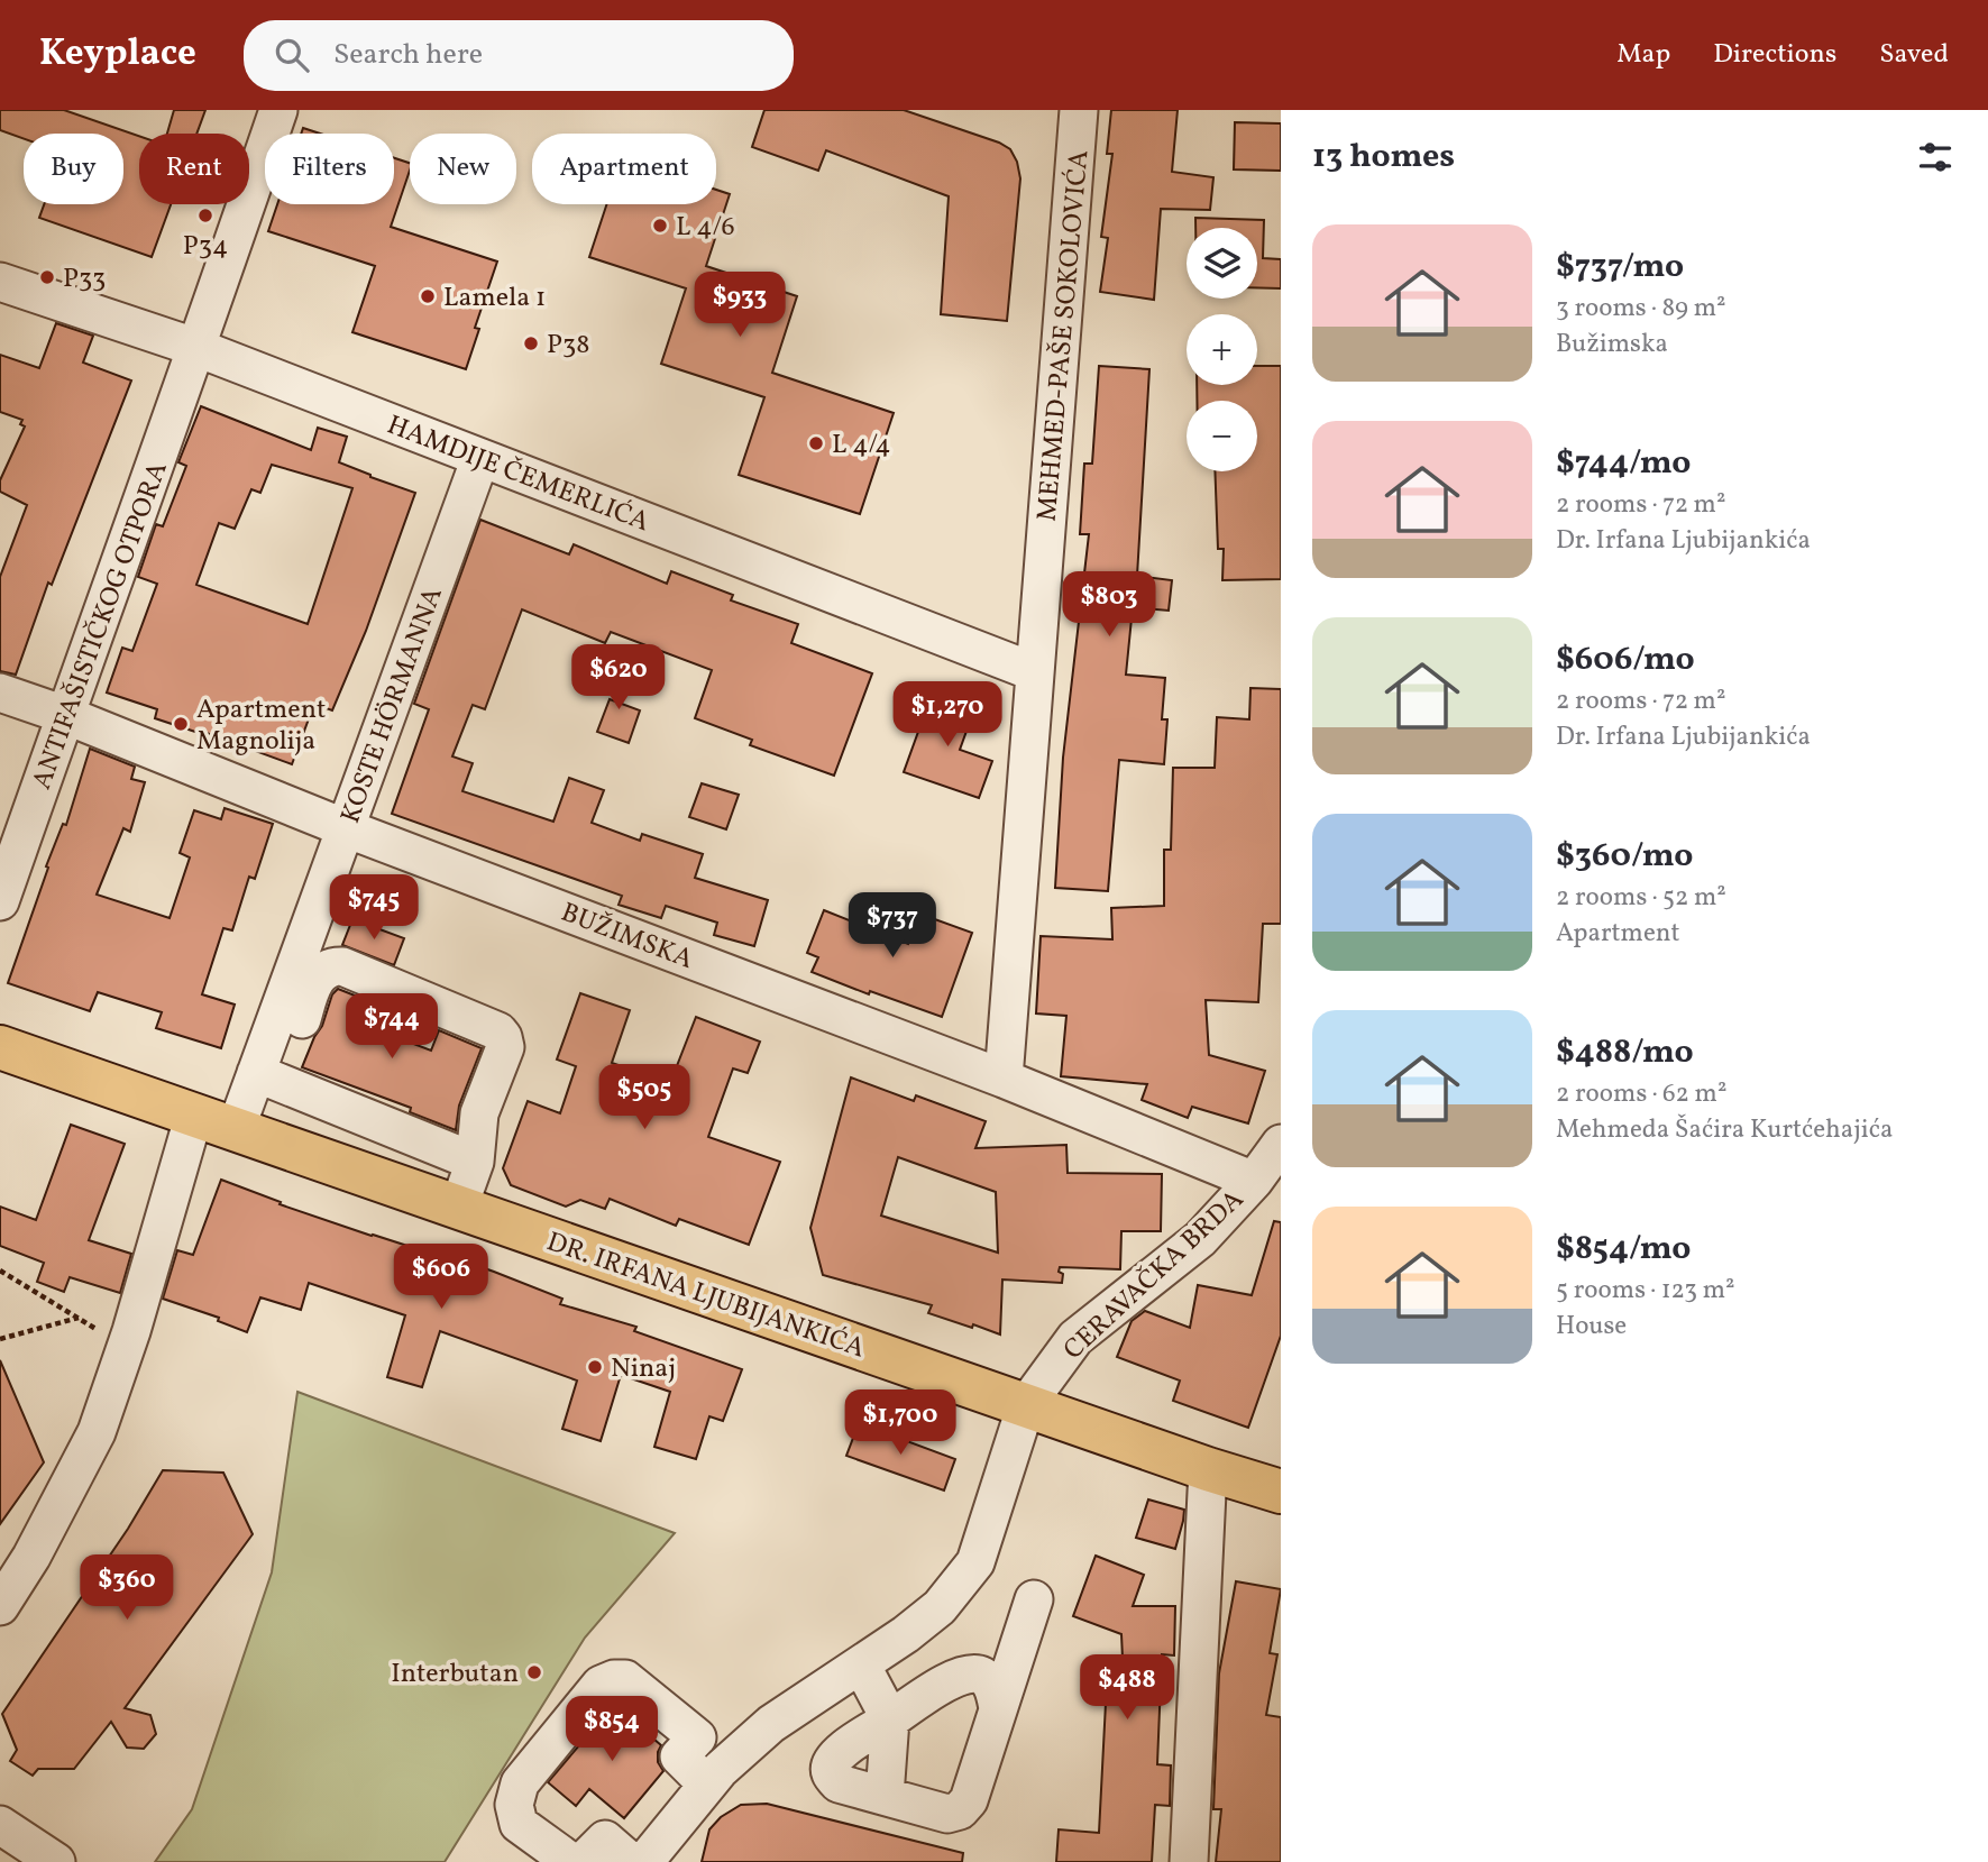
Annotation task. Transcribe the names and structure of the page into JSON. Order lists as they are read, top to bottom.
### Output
{
  "streets": {
    "main road": ["DR. IRFANA LJUBIJANKIĆA"],
    "street": [
      "MEHMED-PAŠE SOKOLOVIĆA",
      "HAMDIJE ČEMERLIĆA",
      "ANTIFAŠISTIČKOG OTPORA",
      "KOSTE HÖRMANNA",
      "BUŽIMSKA",
      "CERAVAČKA BRDA"
    ]
  },
  "crossings": [
    ["MEHMED-PAŠE SOKOLOVIĆA", "HAMDIJE ČEMERLIĆA"],
    ["MEHMED-PAŠE SOKOLOVIĆA", "BUŽIMSKA"],
    ["HAMDIJE ČEMERLIĆA", "ANTIFAŠISTIČKOG OTPORA"],
    ["HAMDIJE ČEMERLIĆA", "KOSTE HÖRMANNA"],
    ["ANTIFAŠISTIČKOG OTPORA", "BUŽIMSKA"],
    ["KOSTE HÖRMANNA", "BUŽIMSKA"],
    ["KOSTE HÖRMANNA", "DR. IRFANA LJUBIJANKIĆA"],
    ["BUŽIMSKA", "CERAVAČKA BRDA"],
    ["CERAVAČKA BRDA", "DR. IRFANA LJUBIJANKIĆA"]
  ],
  "places": [
    "P34",
    "L 4/6",
    "P33",
    "Lamela 1",
    "P38",
    "L 4/4",
    "Apartment Magnolija",
    "Ninaj",
    "Interbutan"
  ],
  "page": {
    "header": "Keyplace",
    "search": "Search here",
    "nav": ["Map", "Directions", "Saved"],
    "heading": "13 homes",
    "chip": [
      "Buy",
      "Rent",
      "Filters",
      "New",
      "Apartment"
    ],
    "list": [
      {
        "name": "$737/mo",
        "note": "3 rooms · 89 m² · Bužimska"
      },
      {
        "name": "$744/mo",
        "note": "2 rooms · 72 m² · Dr. Irfana Ljubijankića"
      },
      {
        "name": "$606/mo",
        "note": "2 rooms · 72 m² · Dr. Irfana Ljubijankića"
      },
      {
        "name": "$360/mo",
        "note": "2 rooms · 52 m² · Apartment"
      },
      {
        "name": "$488/mo",
        "note": "2 rooms · 62 m² · Mehmeda Šaćira Kurtćehajića"
      },
      {
        "name": "$854/mo",
        "note": "5 rooms · 123 m² · House"
      }
    ],
    "map_buttons": ["+", "−"],
    "price": [
      "$933",
      "$803",
      "$620",
      "$1,270",
      "$745",
      "$737",
      "$744",
      "$505",
      "$606",
      "$1,700",
      "$360",
      "$488",
      "$854"
    ]
  }
}
